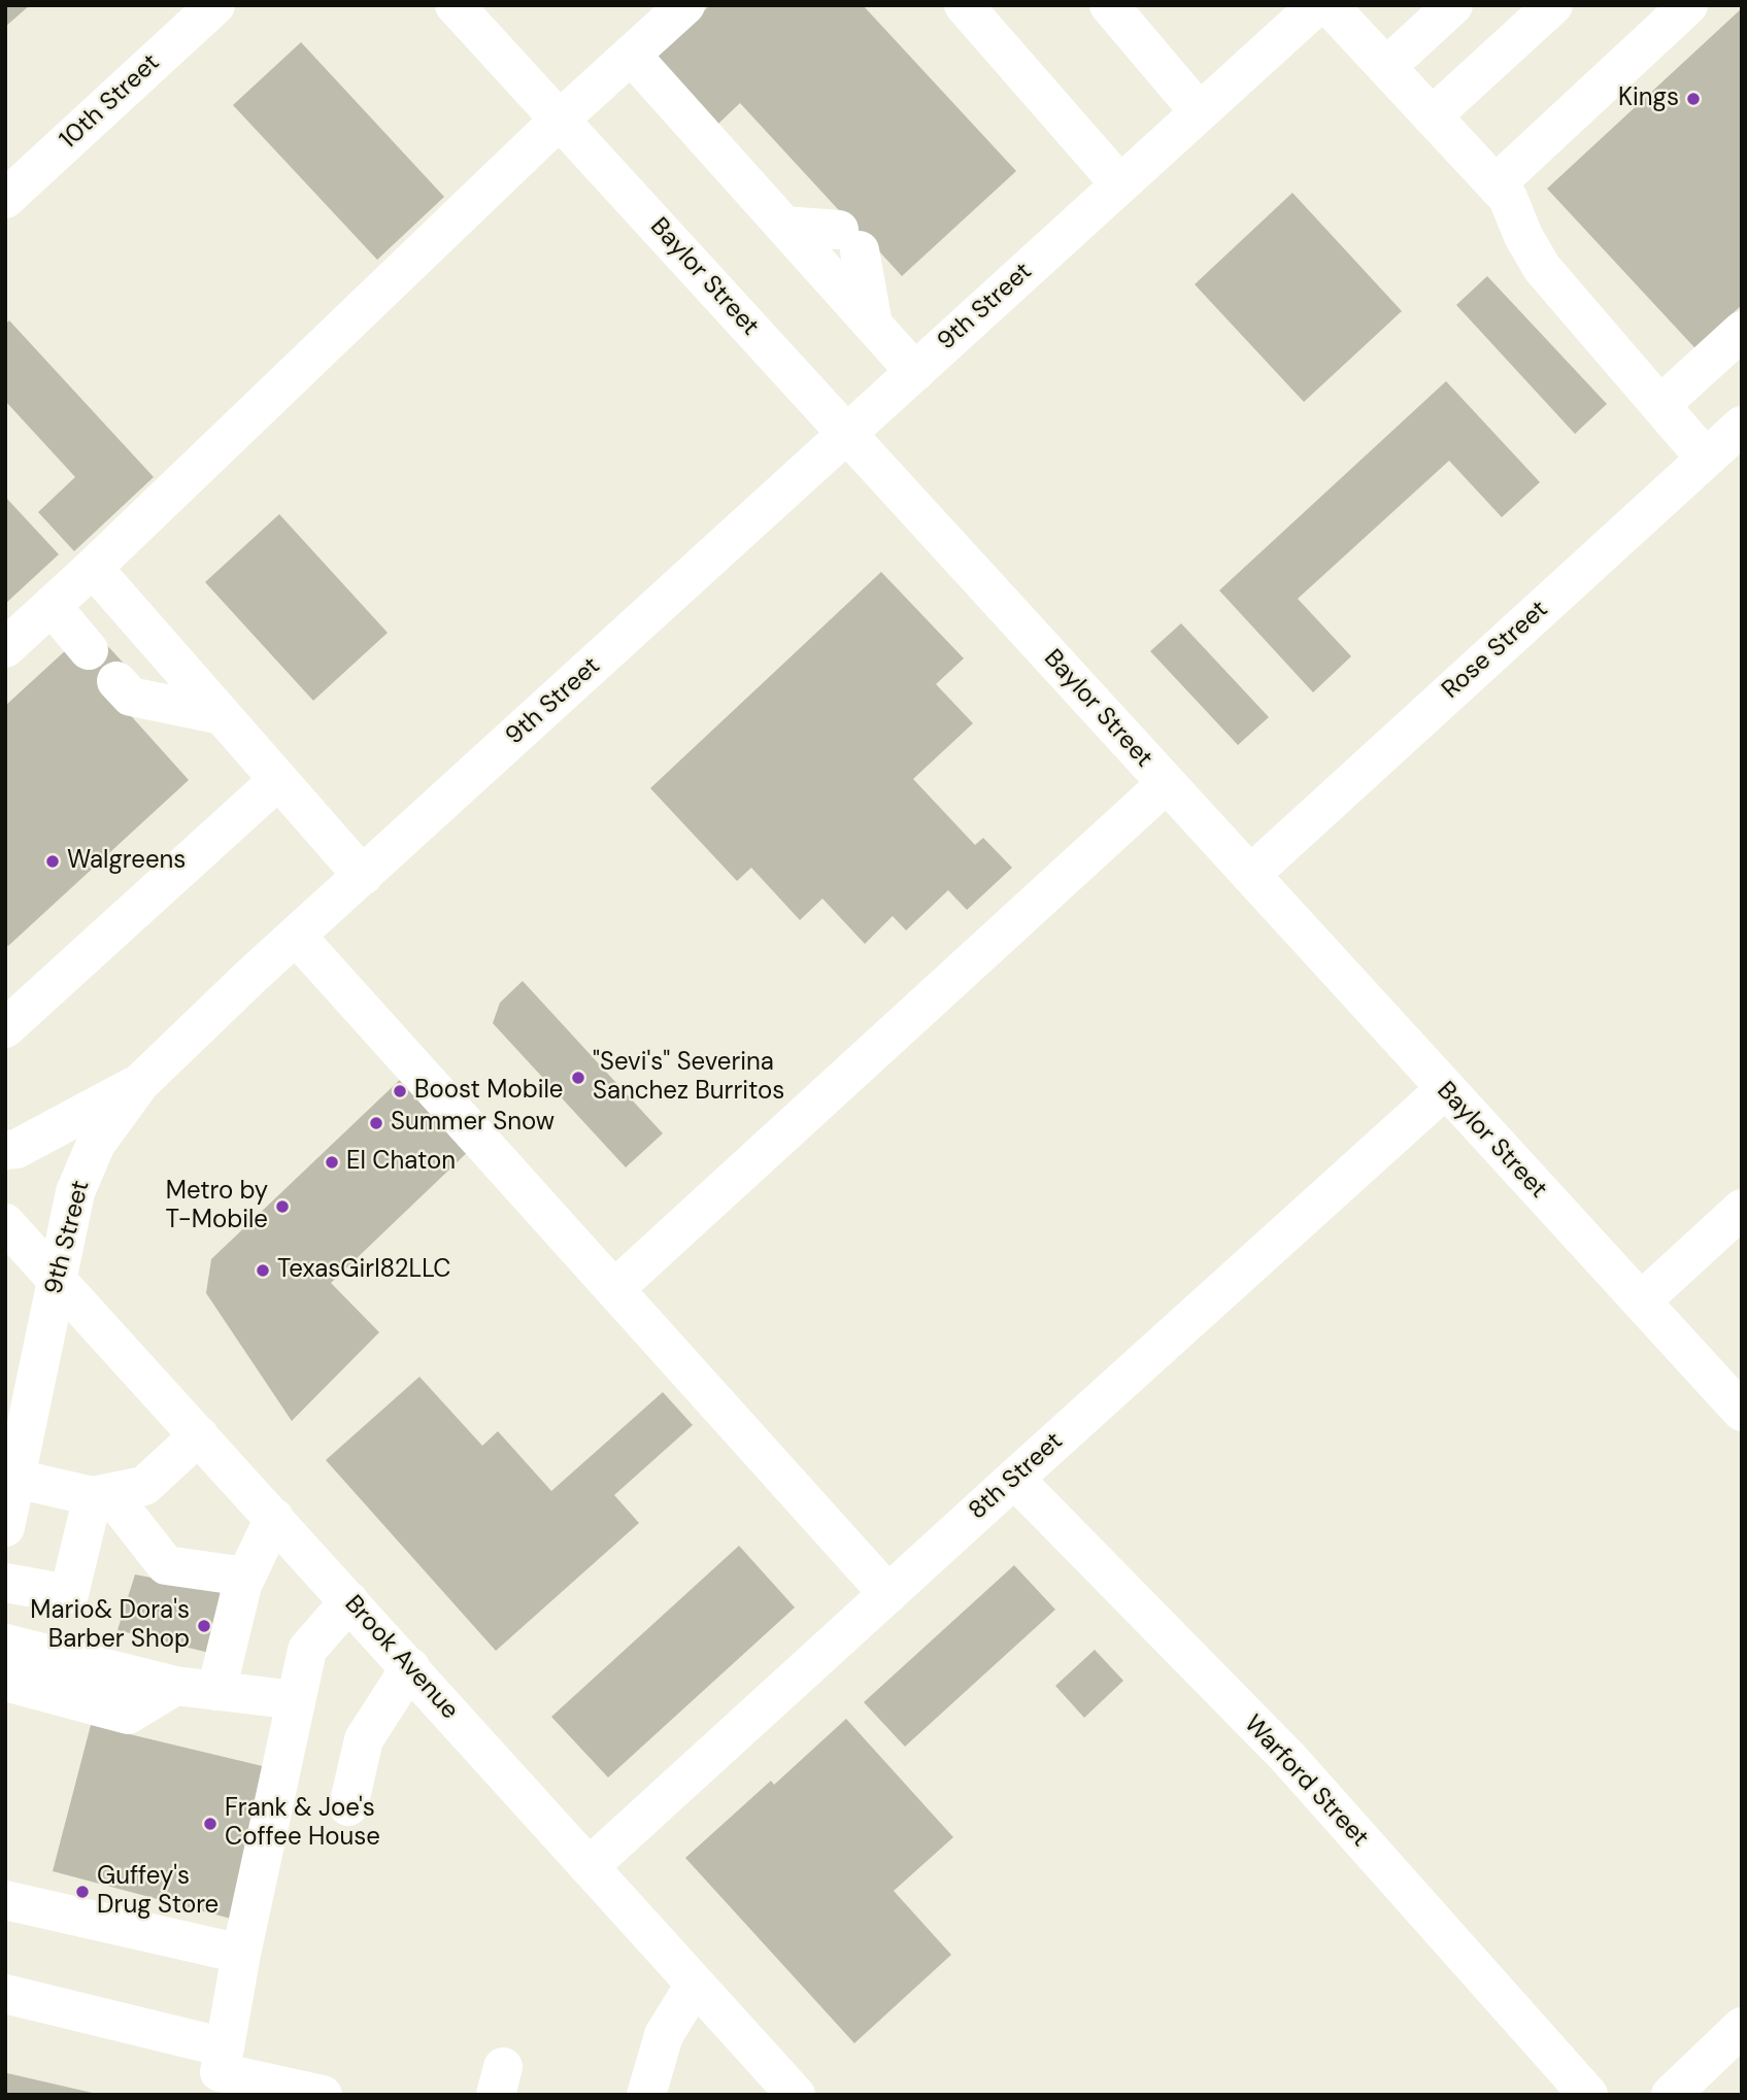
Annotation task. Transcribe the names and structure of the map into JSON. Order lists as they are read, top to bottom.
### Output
{
  "streets": {
    "street": [
      "10th Street",
      "Baylor Street",
      "9th Street",
      "Rose Street",
      "8th Street",
      "Brook Avenue",
      "Warford Street"
    ]
  },
  "crossings": [
    ["Baylor Street", "9th Street"],
    ["Baylor Street", "Rose Street"],
    ["Baylor Street", "8th Street"],
    ["9th Street", "Brook Avenue"],
    ["8th Street", "Brook Avenue"],
    ["8th Street", "Warford Street"]
  ],
  "places": [
    "Kings",
    "Walgreens",
    "\"Sevi's\" Severina Sanchez Burritos",
    "Boost Mobile",
    "Summer Snow",
    "El Chaton",
    "Metro by T-Mobile",
    "TexasGirl82LLC",
    "Mario& Dora's Barber Shop",
    "Frank & Joe's Coffee House",
    "Guffey's Drug Store"
  ]
}
